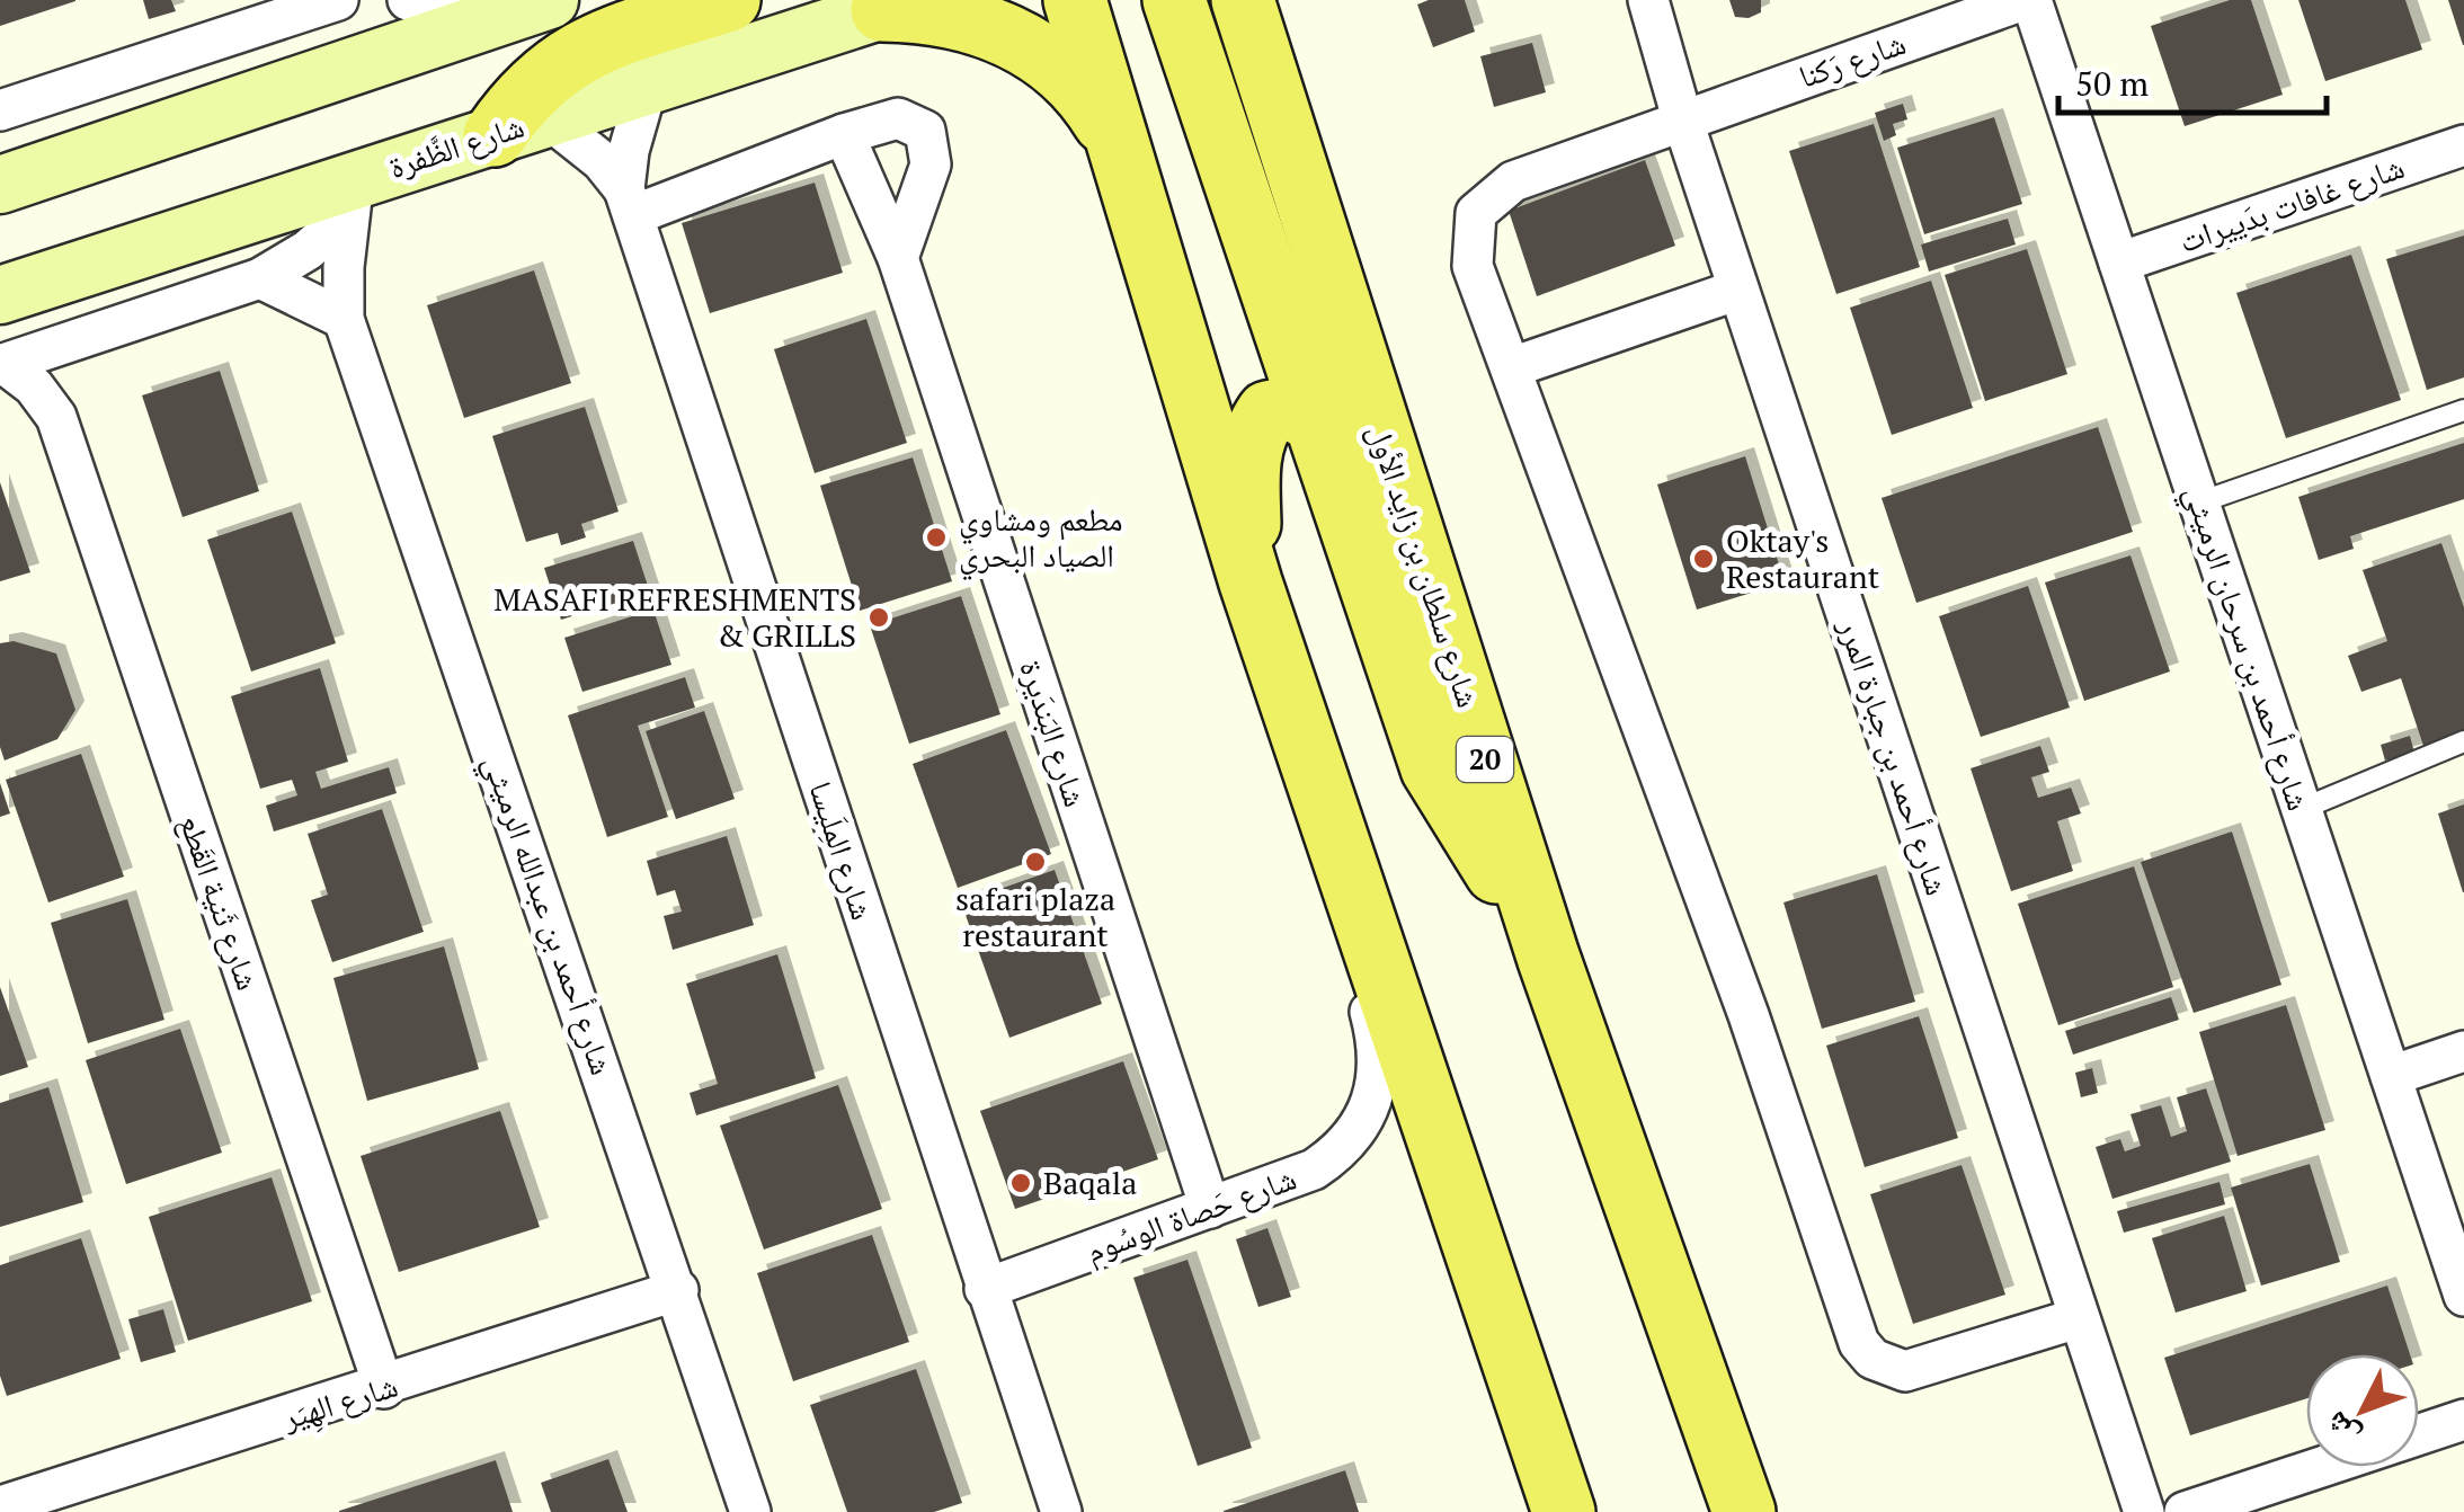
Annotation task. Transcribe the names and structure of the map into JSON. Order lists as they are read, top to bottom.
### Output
{
  "streets": {
    "main road": ["شارع الظَّفرة", "شارع سلطان بن زايد الأول", "20"],
    "street": [
      "شارع رَكنا",
      "شارع غافات بدَييرات",
      "شارع أحمد بن سرحان الرميثي",
      "شارع البَندَيرة",
      "شارع أحمد بن جبارة المرر",
      "شارع المِلَيسا",
      "شارع ثَنية القَطع",
      "شارع أحمد بن عبدالله الرميثي",
      "شارع حَصاة الوسُوم",
      "شارع الهِيَر"
    ]
  },
  "crossings": [
    ["شارع رَكنا", "شارع أحمد بن سرحان الرميثي"],
    ["شارع رَكنا", "شارع أحمد بن جبارة المرر"],
    ["شارع الظَّفرة", "شارع المِلَيسا"],
    ["شارع الظَّفرة", "شارع أحمد بن عبدالله الرميثي"],
    ["شارع غافات بدَييرات", "شارع أحمد بن سرحان الرميثي"],
    ["شارع البَندَيرة", "شارع حَصاة الوسُوم"],
    ["شارع المِلَيسا", "شارع حَصاة الوسُوم"],
    ["شارع ثَنية القَطع", "شارع الهِيَر"],
    ["شارع أحمد بن عبدالله الرميثي", "شارع الهِيَر"]
  ],
  "places": [
    "مطعم ومشاوي الصياد البحري",
    "Oktay's Restaurant",
    "MASAFI REFRESHMENTS & GRILLS",
    "safari plaza restaurant",
    "Baqala"
  ],
  "scale_bar": "50 m",
  "north": "bottom left"
}
